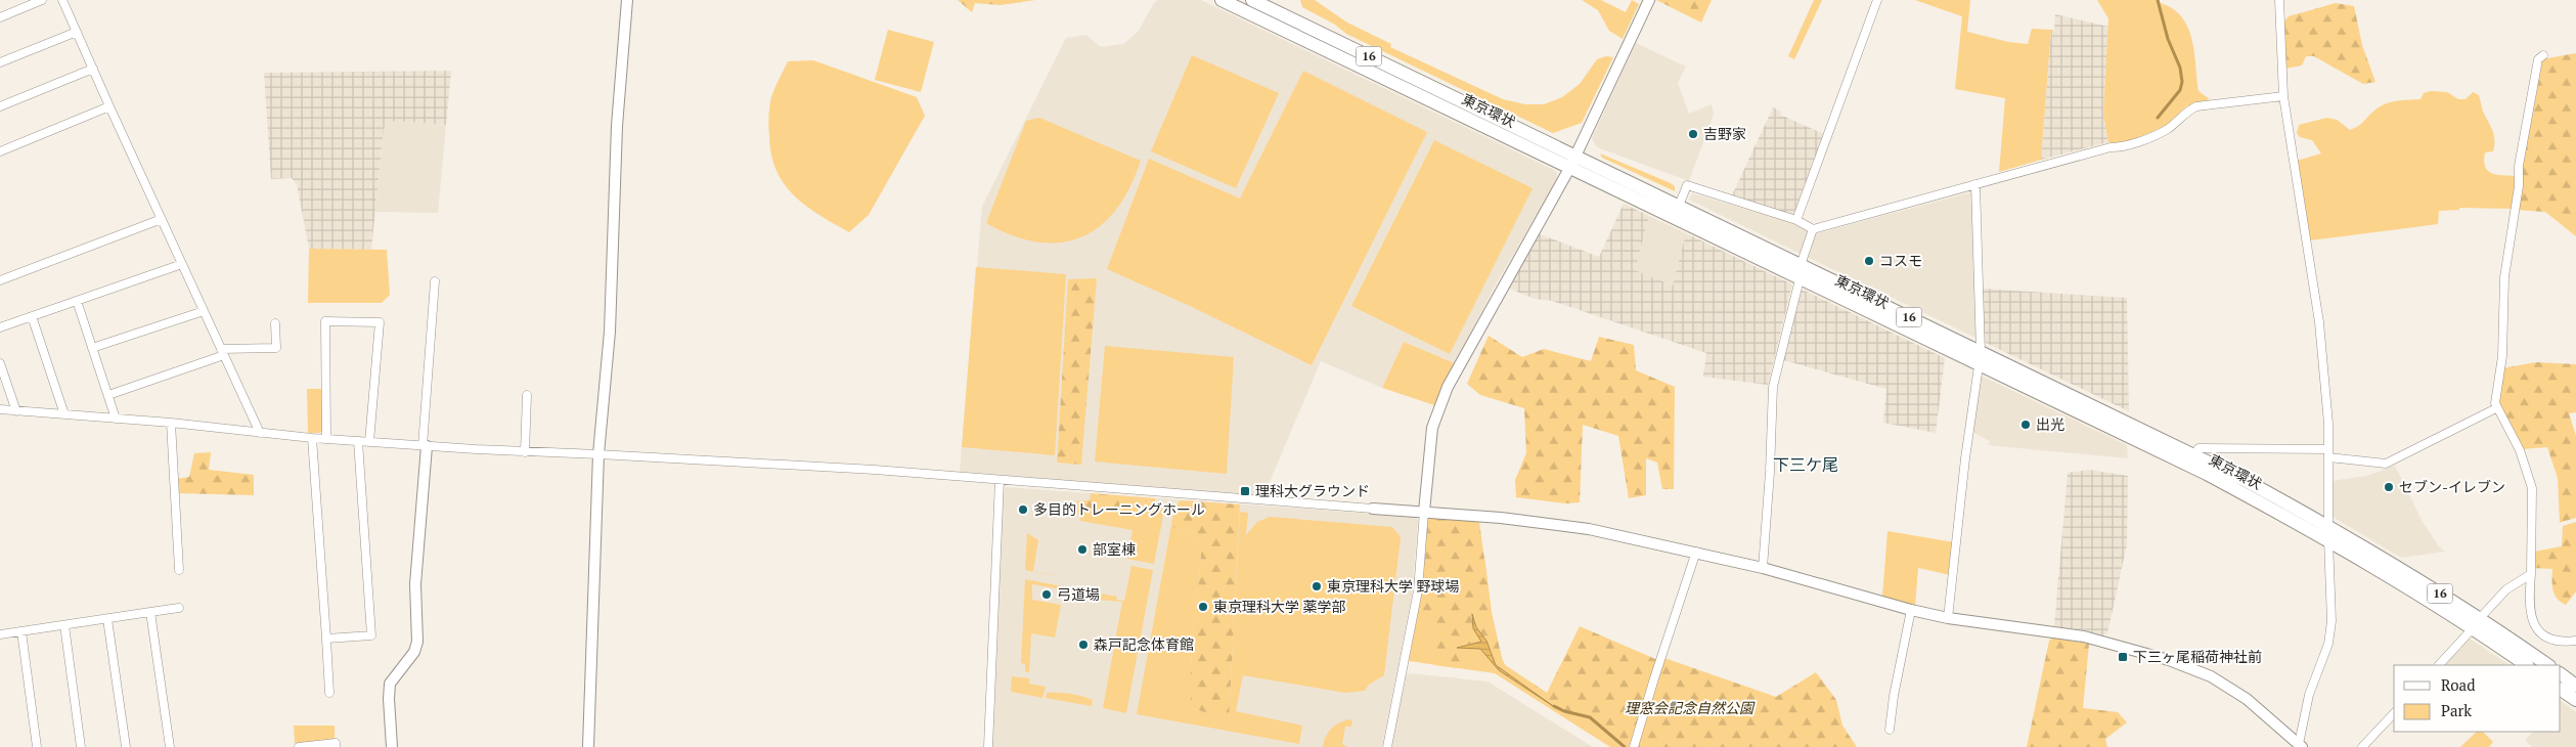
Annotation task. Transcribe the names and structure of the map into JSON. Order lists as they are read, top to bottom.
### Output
{
  "streets": {
    "highway": ["16", "東京環状"]
  },
  "districts": ["下三ケ尾"],
  "parks": ["理窓会記念自然公園"],
  "places": {
    "other": [
      "吉野家",
      "コスモ",
      "出光",
      "セブン-イレブン",
      "多目的トレーニングホール",
      "部室棟",
      "東京理科大学 野球場",
      "弓道場",
      "東京理科大学 薬学部",
      "森戸記念体育館"
    ],
    "transit": ["理科大グラウンド", "下三ヶ尾稲荷神社前"]
  },
  "legend": ["Road", "Park"]
}
